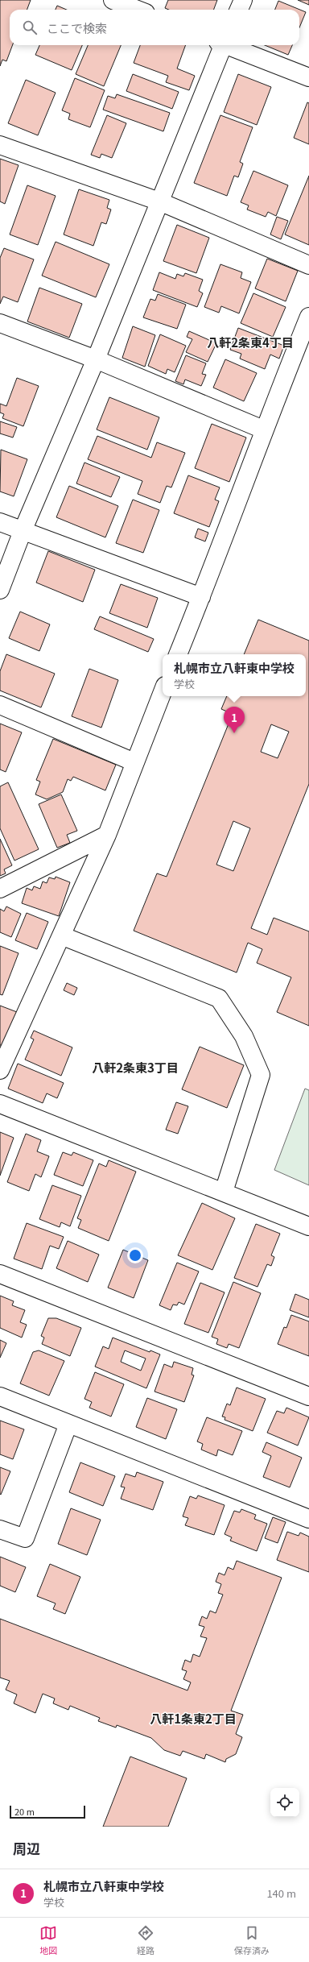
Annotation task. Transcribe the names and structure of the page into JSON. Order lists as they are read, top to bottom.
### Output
{
  "districts": ["八軒2条東4丁目", "八軒2条東3丁目", "八軒1条東2丁目"],
  "scale_bar": "20 m",
  "page": {
    "search": "ここで検索",
    "popup": ["札幌市立八軒東中学校", "学校"],
    "pins": "1",
    "scale": "20 m",
    "heading": "周辺",
    "list": [
      {
        "mark": "1",
        "name": "札幌市立八軒東中学校",
        "note": "学校",
        "value": "140 m"
      }
    ],
    "nav": ["地図", "経路", "保存済み"]
  }
}
